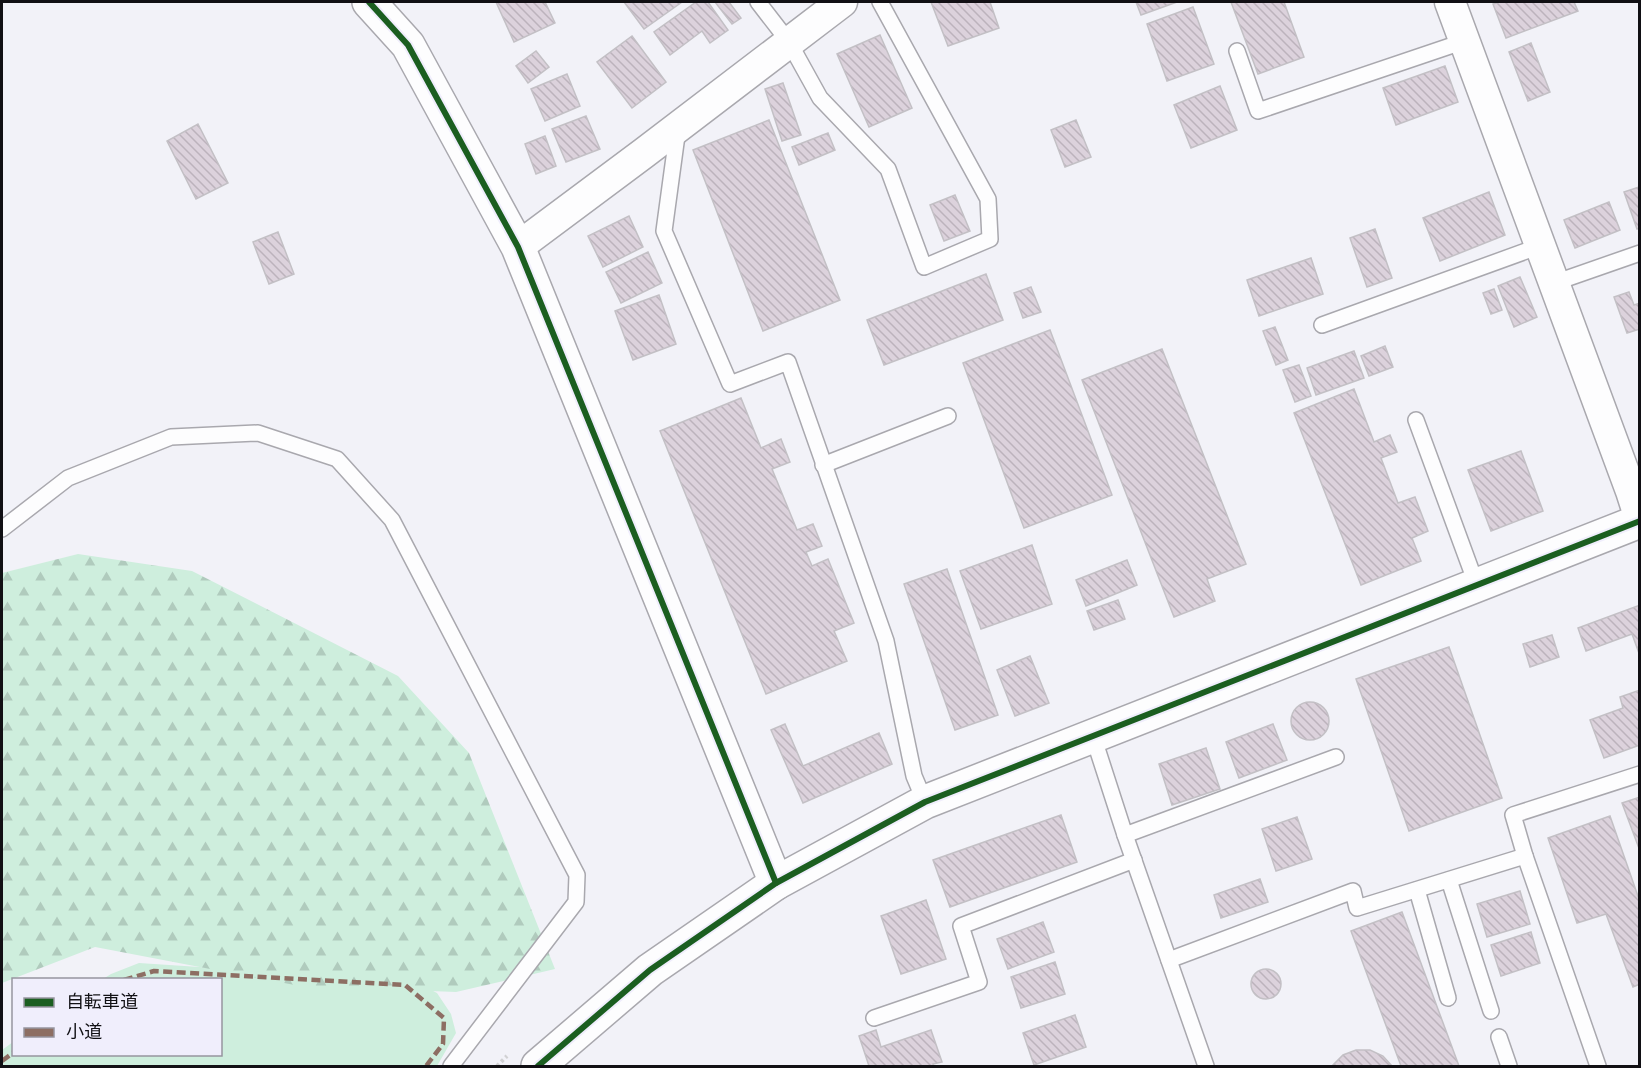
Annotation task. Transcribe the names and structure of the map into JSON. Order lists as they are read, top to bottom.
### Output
{
  "legend": ["自転車道", "小道"]
}
